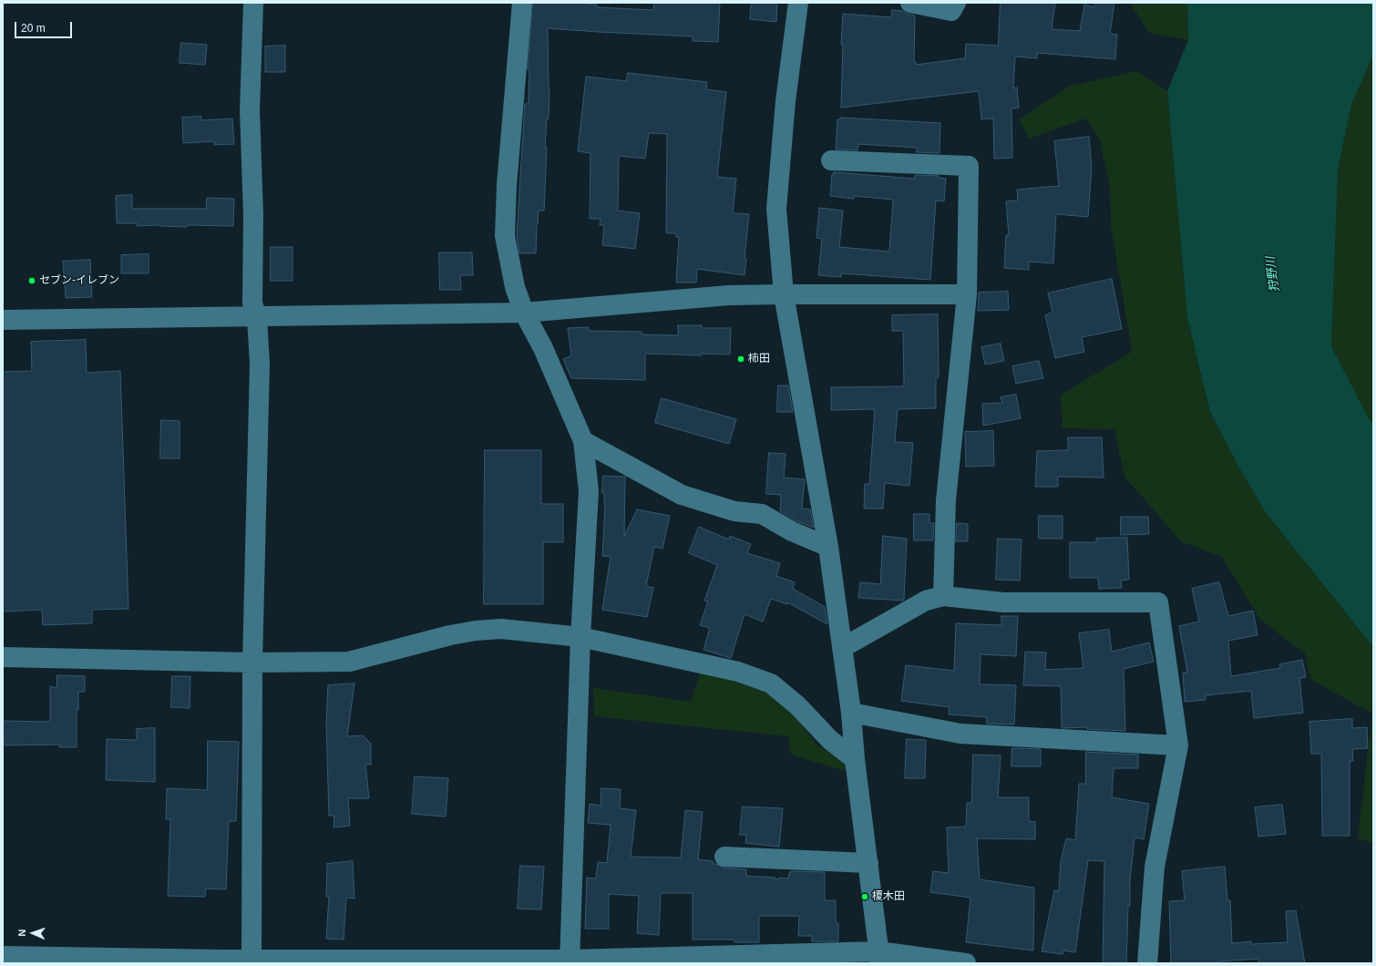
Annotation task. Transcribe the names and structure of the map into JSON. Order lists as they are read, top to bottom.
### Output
{
  "water": ["狩野川"],
  "places": ["セブン-イレブン", "柿田", "榎木田"],
  "scale_bar": "20 m",
  "north": "left"
}
